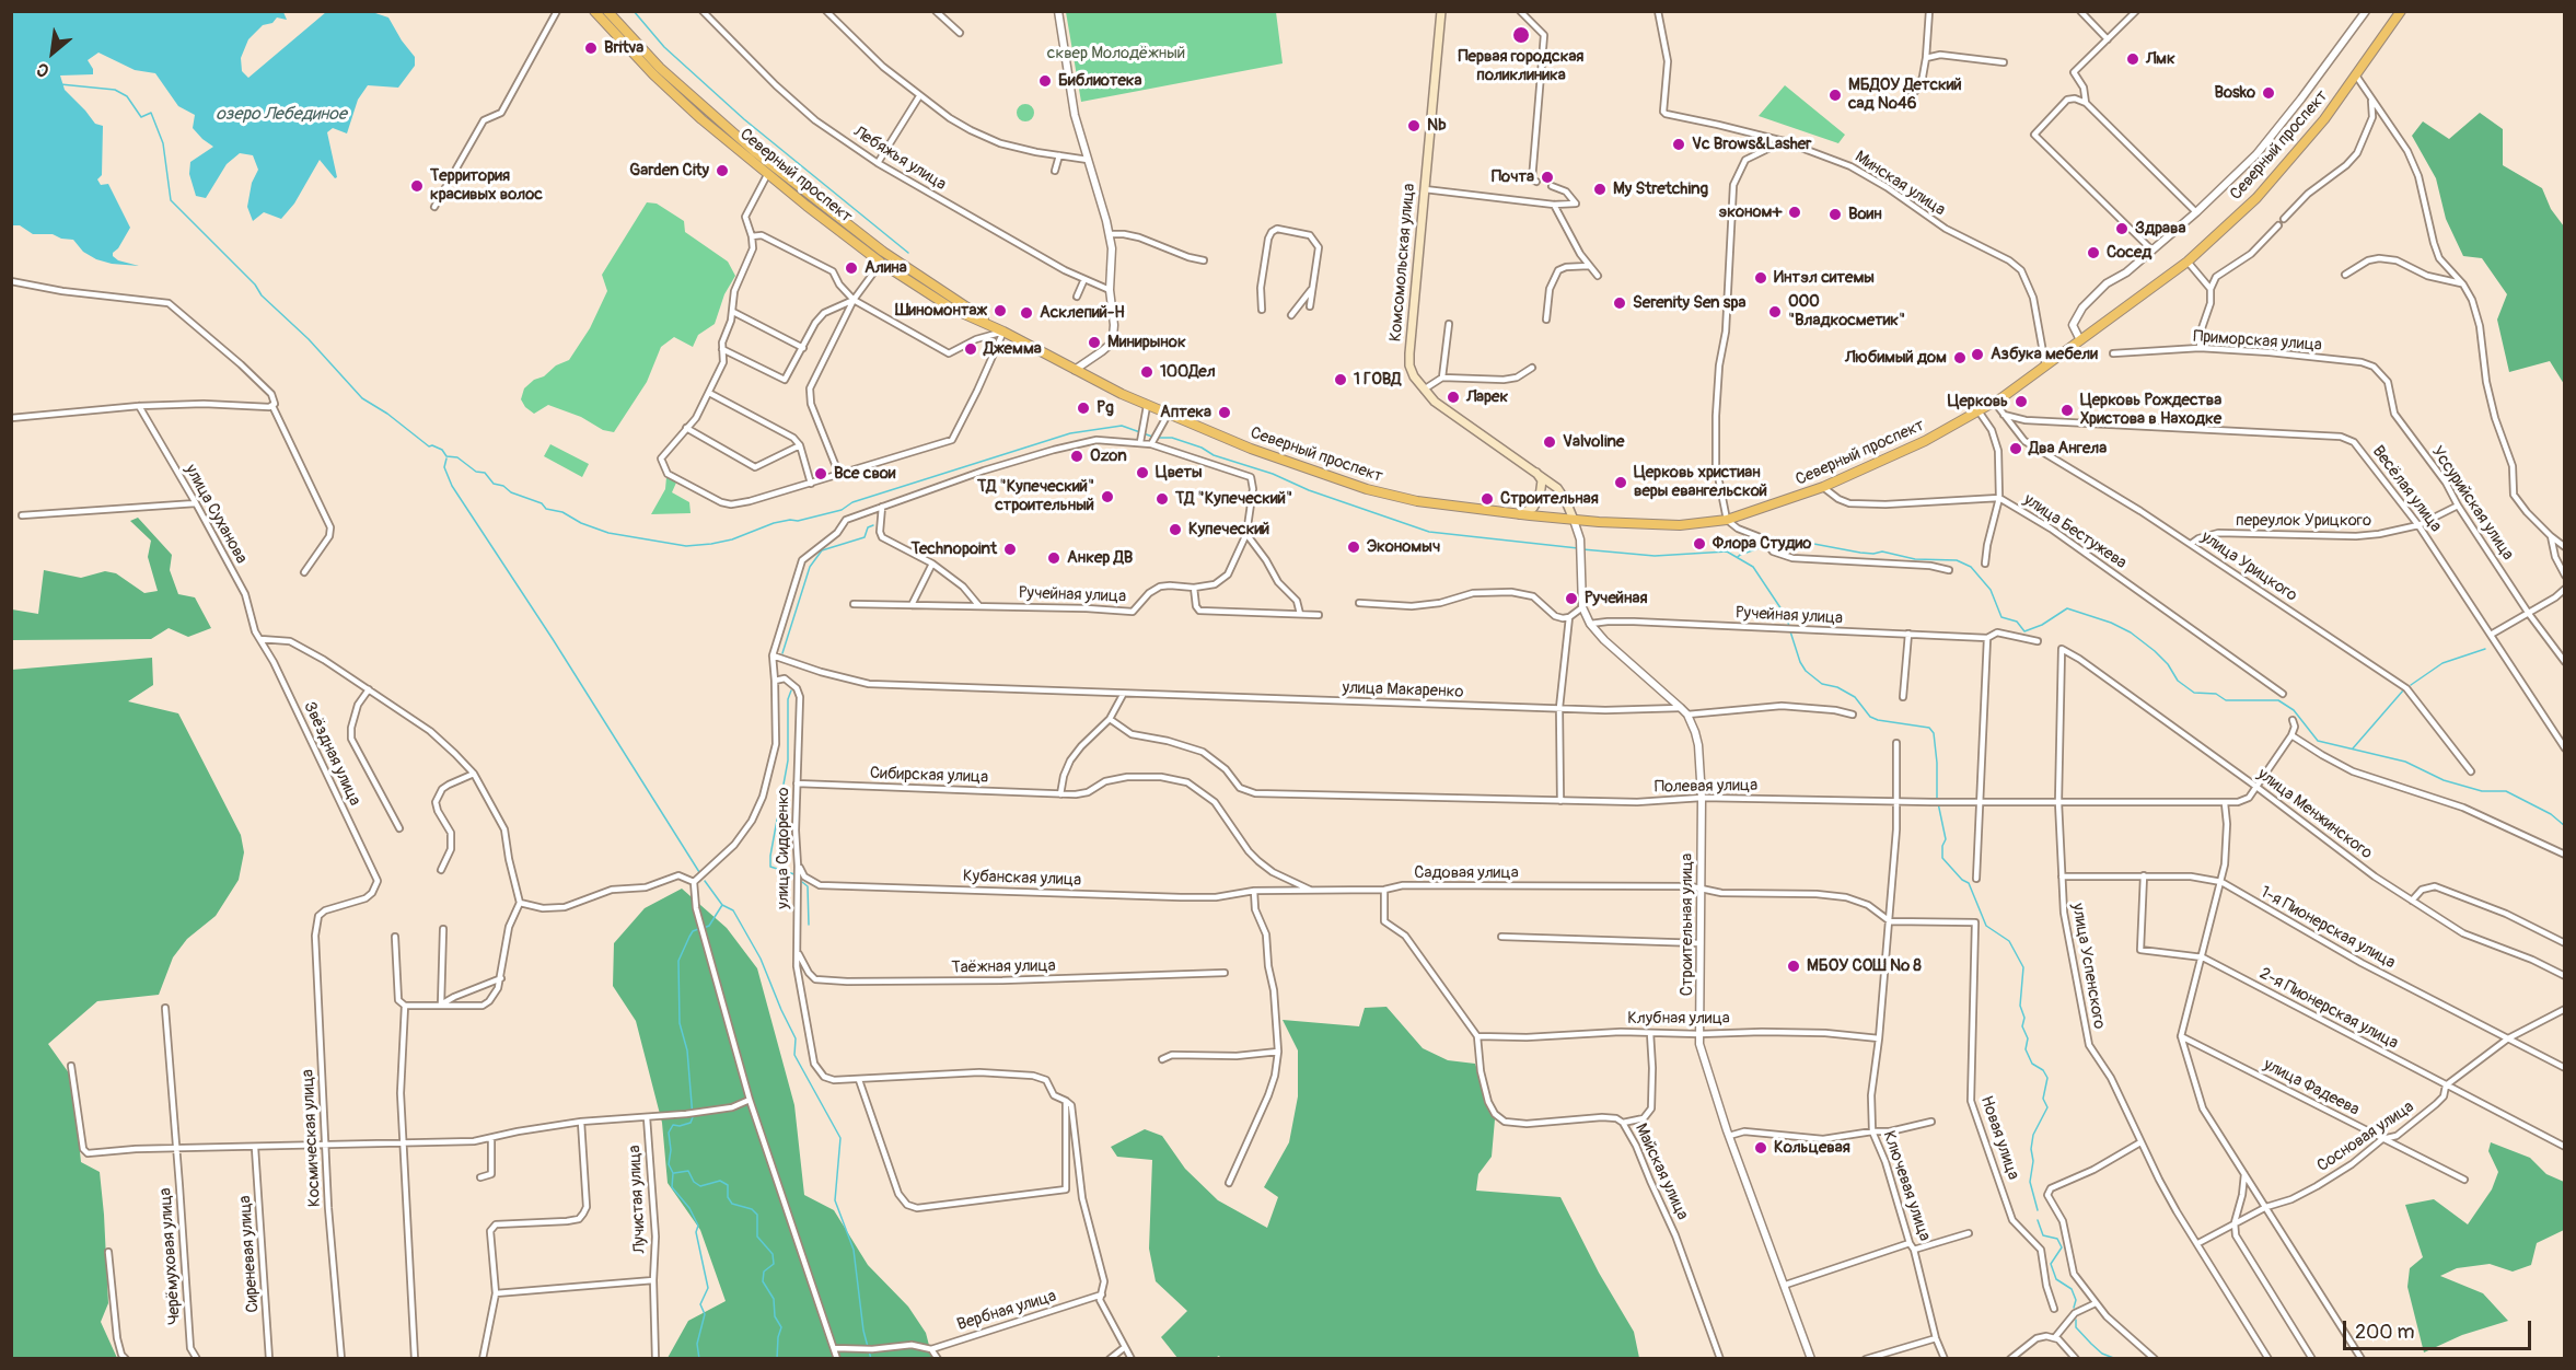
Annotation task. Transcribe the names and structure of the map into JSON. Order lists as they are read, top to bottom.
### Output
{
  "streets": {
    "main road": ["Северный проспект", "Комсомольская улица"],
    "street": [
      "Лебяжья улица",
      "Минская улица",
      "Приморская улица",
      "Весёлая улица",
      "Уссурийская улица",
      "улица Суханова",
      "переулок Урицкого",
      "улица Бестужева",
      "улица Урицкого",
      "Ручейная улица",
      "улица Макаренко",
      "Звёздная улица",
      "Сибирская улица",
      "Полевая улица",
      "улица Менжинского",
      "улица Сидоренко",
      "Садовая улица",
      "Кубанская улица",
      "Строительная улица",
      "1-я Пионерская улица",
      "улица Успенского",
      "Таёжная улица",
      "2-я Пионерская улица",
      "Клубная улица",
      "улица Фадеева",
      "Сосновая улица",
      "Космическая улица",
      "Новая улица",
      "Майская улица",
      "Ключевая улица",
      "Лучистая улица",
      "Сиреневая улица",
      "Черёмуховая улица",
      "Вербная улица"
    ]
  },
  "crossings": [
    ["Северный проспект", "Минская улица"],
    ["Северный проспект", "Комсомольская улица"],
    ["Северный проспект", "улица Бестужева"],
    ["Северный проспект", "улица Урицкого"],
    ["Северный проспект", "Строительная улица"],
    ["Комсомольская улица", "Строительная улица"],
    ["Приморская улица", "Уссурийская улица"],
    ["Весёлая улица", "переулок Урицкого"],
    ["Весёлая улица", "улица Урицкого"],
    ["Уссурийская улица", "переулок Урицкого"],
    ["улица Суханова", "Звёздная улица"],
    ["переулок Урицкого", "улица Урицкого"],
    ["Ручейная улица", "Строительная улица"],
    ["улица Макаренко", "Строительная улица"],
    ["Звёздная улица", "Космическая улица"],
    ["Сибирская улица", "улица Сидоренко"],
    ["Сибирская улица", "Садовая улица"],
    ["Полевая улица", "улица Менжинского"],
    ["Полевая улица", "Строительная улица"],
    ["Полевая улица", "улица Успенского"],
    ["Полевая улица", "Ключевая улица"],
    ["улица Менжинского", "улица Успенского"],
    ["улица Сидоренко", "Кубанская улица"],
    ["улица Сидоренко", "Таёжная улица"],
    ["улица Сидоренко", "Вербная улица"],
    ["Садовая улица", "Кубанская улица"],
    ["Садовая улица", "Строительная улица"],
    ["Садовая улица", "Новая улица"],
    ["Садовая улица", "Ключевая улица"],
    ["Строительная улица", "Клубная улица"],
    ["1-я Пионерская улица", "улица Успенского"],
    ["1-я Пионерская улица", "2-я Пионерская улица"],
    ["1-я Пионерская улица", "Сосновая улица"],
    ["улица Успенского", "Сосновая улица"],
    ["2-я Пионерская улица", "Сосновая улица"],
    ["Клубная улица", "Майская улица"],
    ["Клубная улица", "Ключевая улица"],
    ["улица Фадеева", "Сосновая улица"],
    ["Новая улица", "Ключевая улица"]
  ],
  "water": ["озеро Лебединое"],
  "parks": ["сквер Молодёжный"],
  "places": [
    "Первая городская поликлиника",
    "Britva",
    "Лмк",
    "Библиотека",
    "Bosko",
    "МБДОУ Детский сад №46",
    "Nb",
    "Vc Brows&Lasher",
    "Garden City",
    "Почта",
    "Территория красивых волос",
    "My Stretching",
    "эконом+",
    "Воин",
    "Здрава",
    "Сосед",
    "Алина",
    "Интэл ситемы",
    "Serenity Sen spa",
    "Шиномонтаж",
    "ООО \"Владкосметик\"",
    "Асклепий-Н",
    "Минирынок",
    "Джемма",
    "Азбука мебели",
    "Любимый дом",
    "100Дел",
    "1 ГОВД",
    "Ларек",
    "Церковь",
    "Pg",
    "Церковь Рождества Христова в Находке",
    "Аптека",
    "Valvoline",
    "Два Ангела",
    "Ozon",
    "Цветы",
    "Все свои",
    "Церковь христиан веры евангельской",
    "ТД \"Купеческий\" строительный",
    "ТД \"Купеческий\"",
    "Строительная",
    "Купеческий",
    "Флора Студио",
    "Экономыч",
    "Technopoint",
    "Анкер ДВ",
    "Ручейная",
    "МБОУ СОШ № 8",
    "Кольцевая"
  ],
  "scale_bar": "200 m",
  "north": "bottom left"
}
